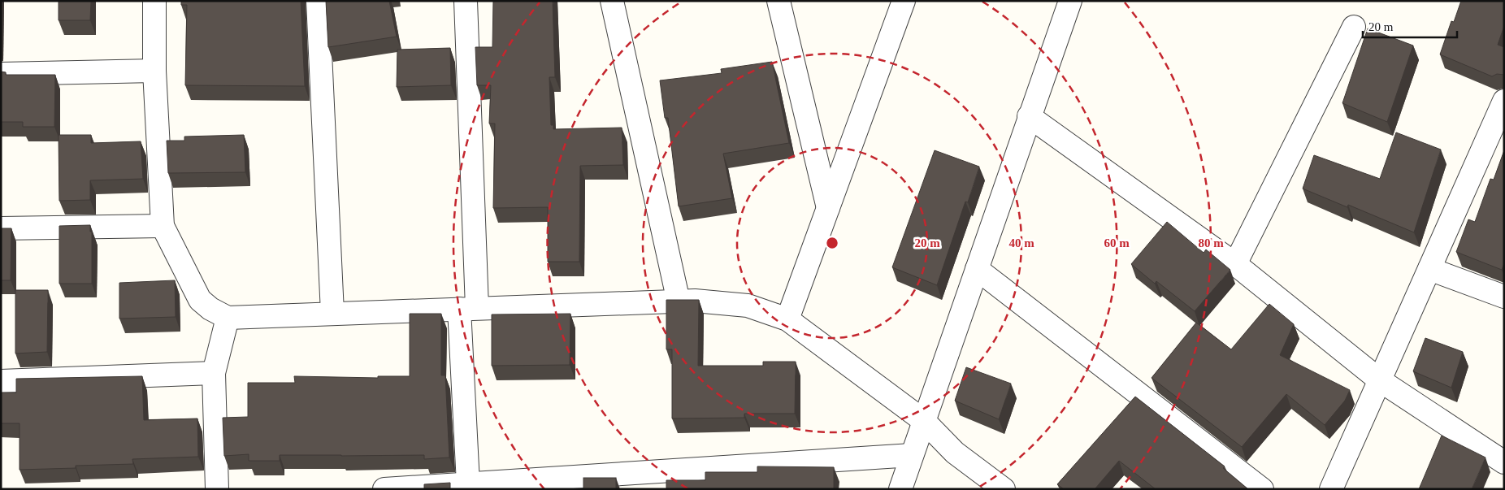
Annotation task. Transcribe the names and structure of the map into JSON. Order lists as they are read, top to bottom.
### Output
{
  "scale_bar": "20 m",
  "rings": [
    "20 m",
    "40 m",
    "60 m",
    "80 m"
  ]
}
